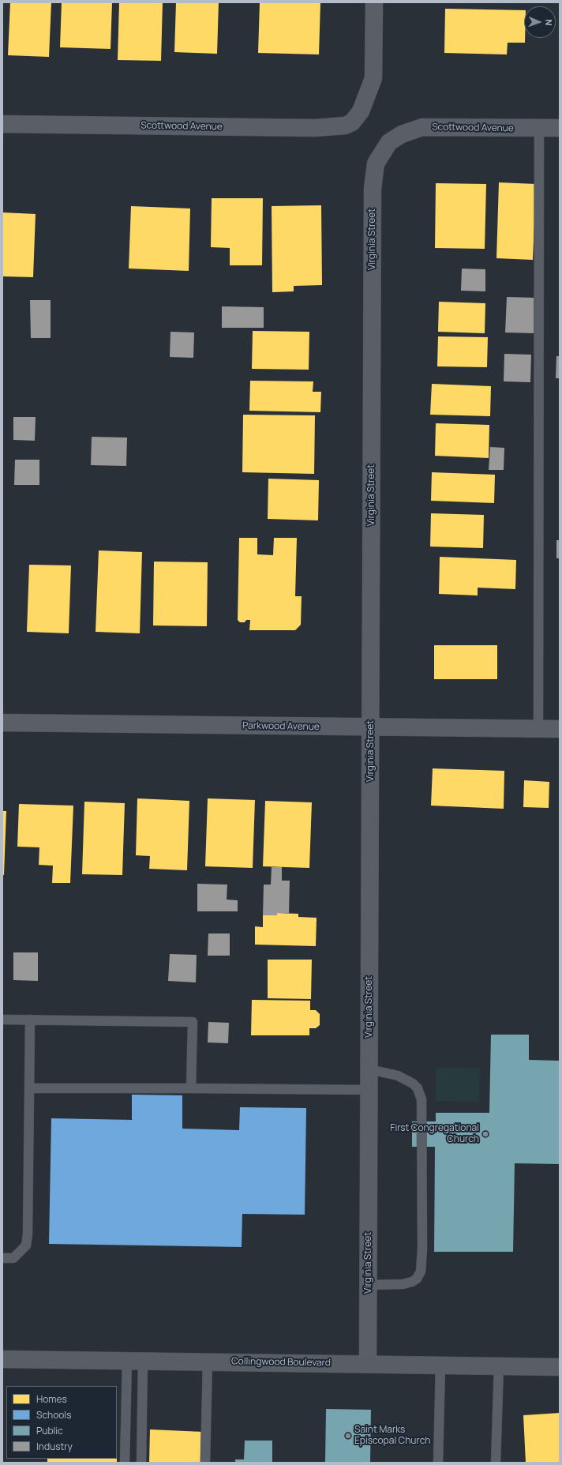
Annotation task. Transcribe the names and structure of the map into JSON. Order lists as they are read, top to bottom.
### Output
{
  "streets": {
    "main road": ["Collingwood Boulevard"],
    "street": ["Scottwood Avenue", "Virginia Street", "Parkwood Avenue"]
  },
  "crossings": [
    ["Scottwood Avenue", "Virginia Street"],
    ["Virginia Street", "Parkwood Avenue"],
    ["Virginia Street", "Collingwood Boulevard"]
  ],
  "places": ["First Congregational Church", "Saint Marks Episcopal Church"],
  "legend": [
    "Homes",
    "Schools",
    "Public",
    "Industry"
  ],
  "north": "right"
}
